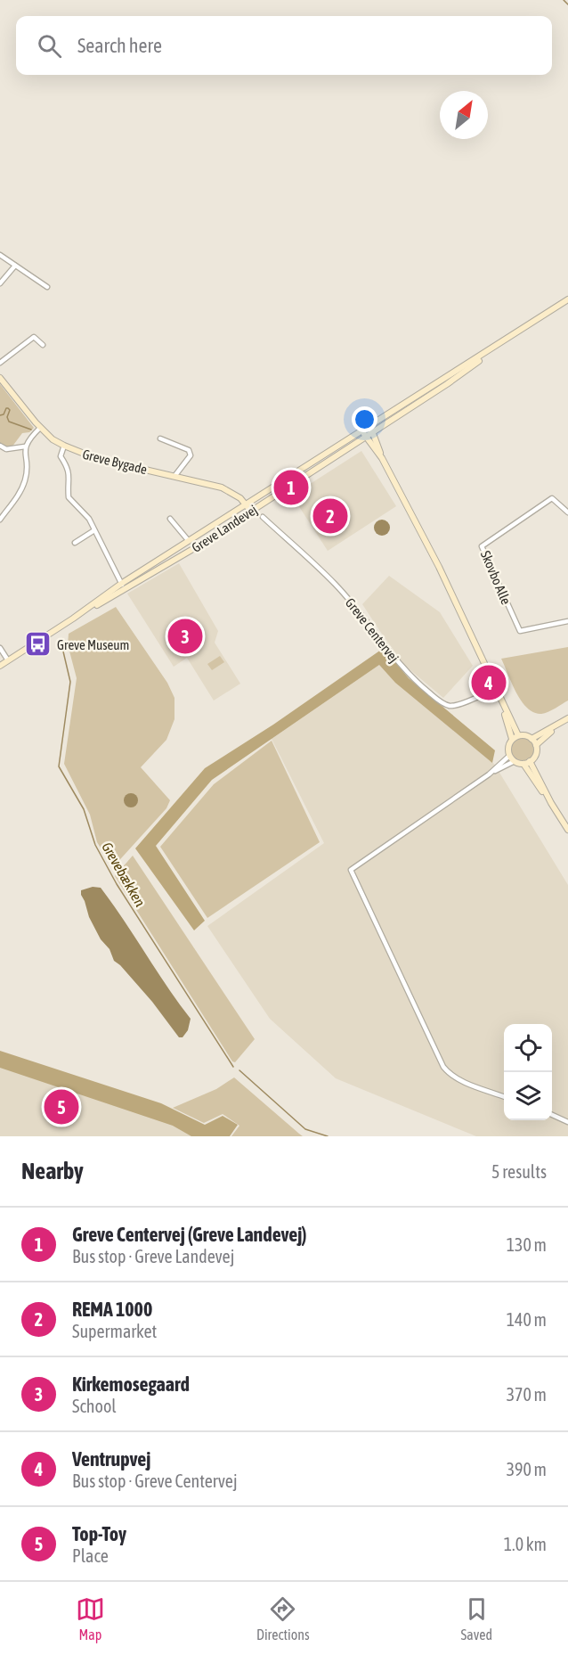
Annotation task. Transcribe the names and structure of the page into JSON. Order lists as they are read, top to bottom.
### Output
{
  "streets": {
    "street": [
      "Greve Bygade",
      "Greve Landevej",
      "Skovbo Alle",
      "Greve Centervej"
    ]
  },
  "crossings": [
    ["Greve Bygade", "Greve Landevej"]
  ],
  "water": ["Grevebækken"],
  "places": {
    "bus stop": ["Greve Museum"]
  },
  "north": "top right",
  "page": {
    "search": "Search here",
    "pins": [
      "1",
      "2",
      "3",
      "4",
      "5"
    ],
    "heading": ["Nearby", "5 results"],
    "list": [
      {
        "mark": "1",
        "name": "Greve Centervej (Greve Landevej)",
        "note": "Bus stop · Greve Landevej",
        "value": "130 m"
      },
      {
        "mark": "2",
        "name": "REMA 1000",
        "note": "Supermarket",
        "value": "140 m"
      },
      {
        "mark": "3",
        "name": "Kirkemosegaard",
        "note": "School",
        "value": "370 m"
      },
      {
        "mark": "4",
        "name": "Ventrupvej",
        "note": "Bus stop · Greve Centervej",
        "value": "390 m"
      },
      {
        "mark": "5",
        "name": "Top-Toy",
        "note": "Place",
        "value": "1.0 km"
      }
    ],
    "nav": ["Map", "Directions", "Saved"]
  }
}
